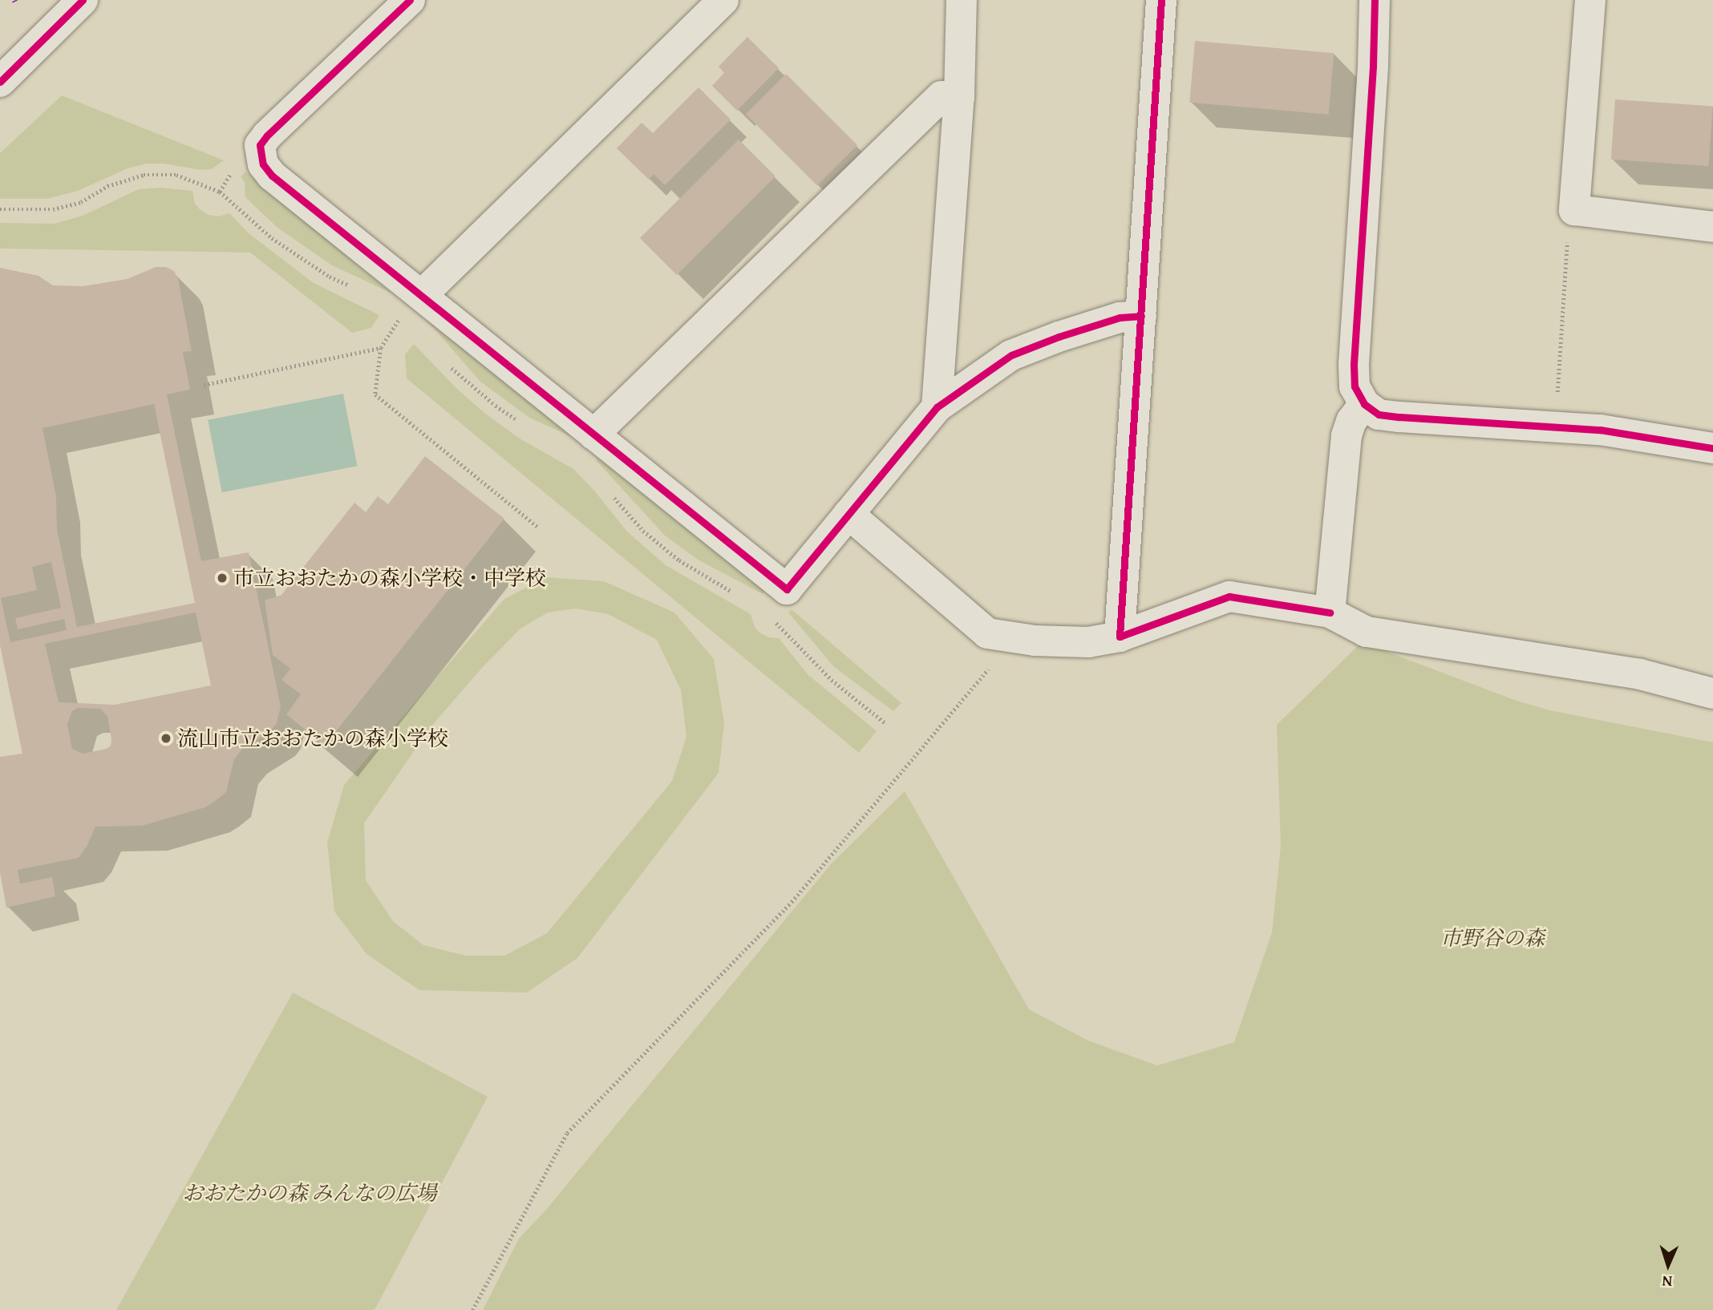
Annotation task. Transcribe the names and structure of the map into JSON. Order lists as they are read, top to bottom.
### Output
{
  "parks": ["市野谷の森", "おおたかの森 みんなの広場"],
  "places": ["市立おおたかの森小学校・中学校", "流山市立おおたかの森小学校"],
  "north": "bottom"
}
